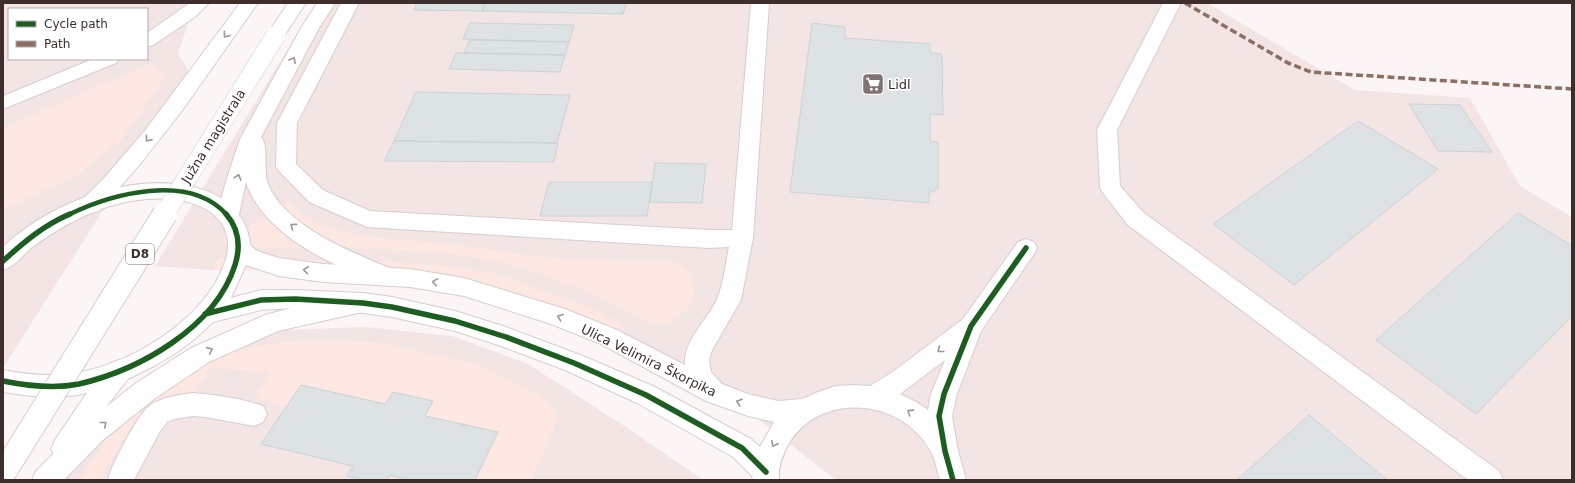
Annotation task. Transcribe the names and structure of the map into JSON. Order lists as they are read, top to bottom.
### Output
{
  "streets": {
    "street": ["Južna magistrala", "D8", "Ulica Velimira Škorpika"]
  },
  "places": {
    "supermarket": ["Lidl"]
  },
  "legend": ["Cycle path", "Path"]
}
